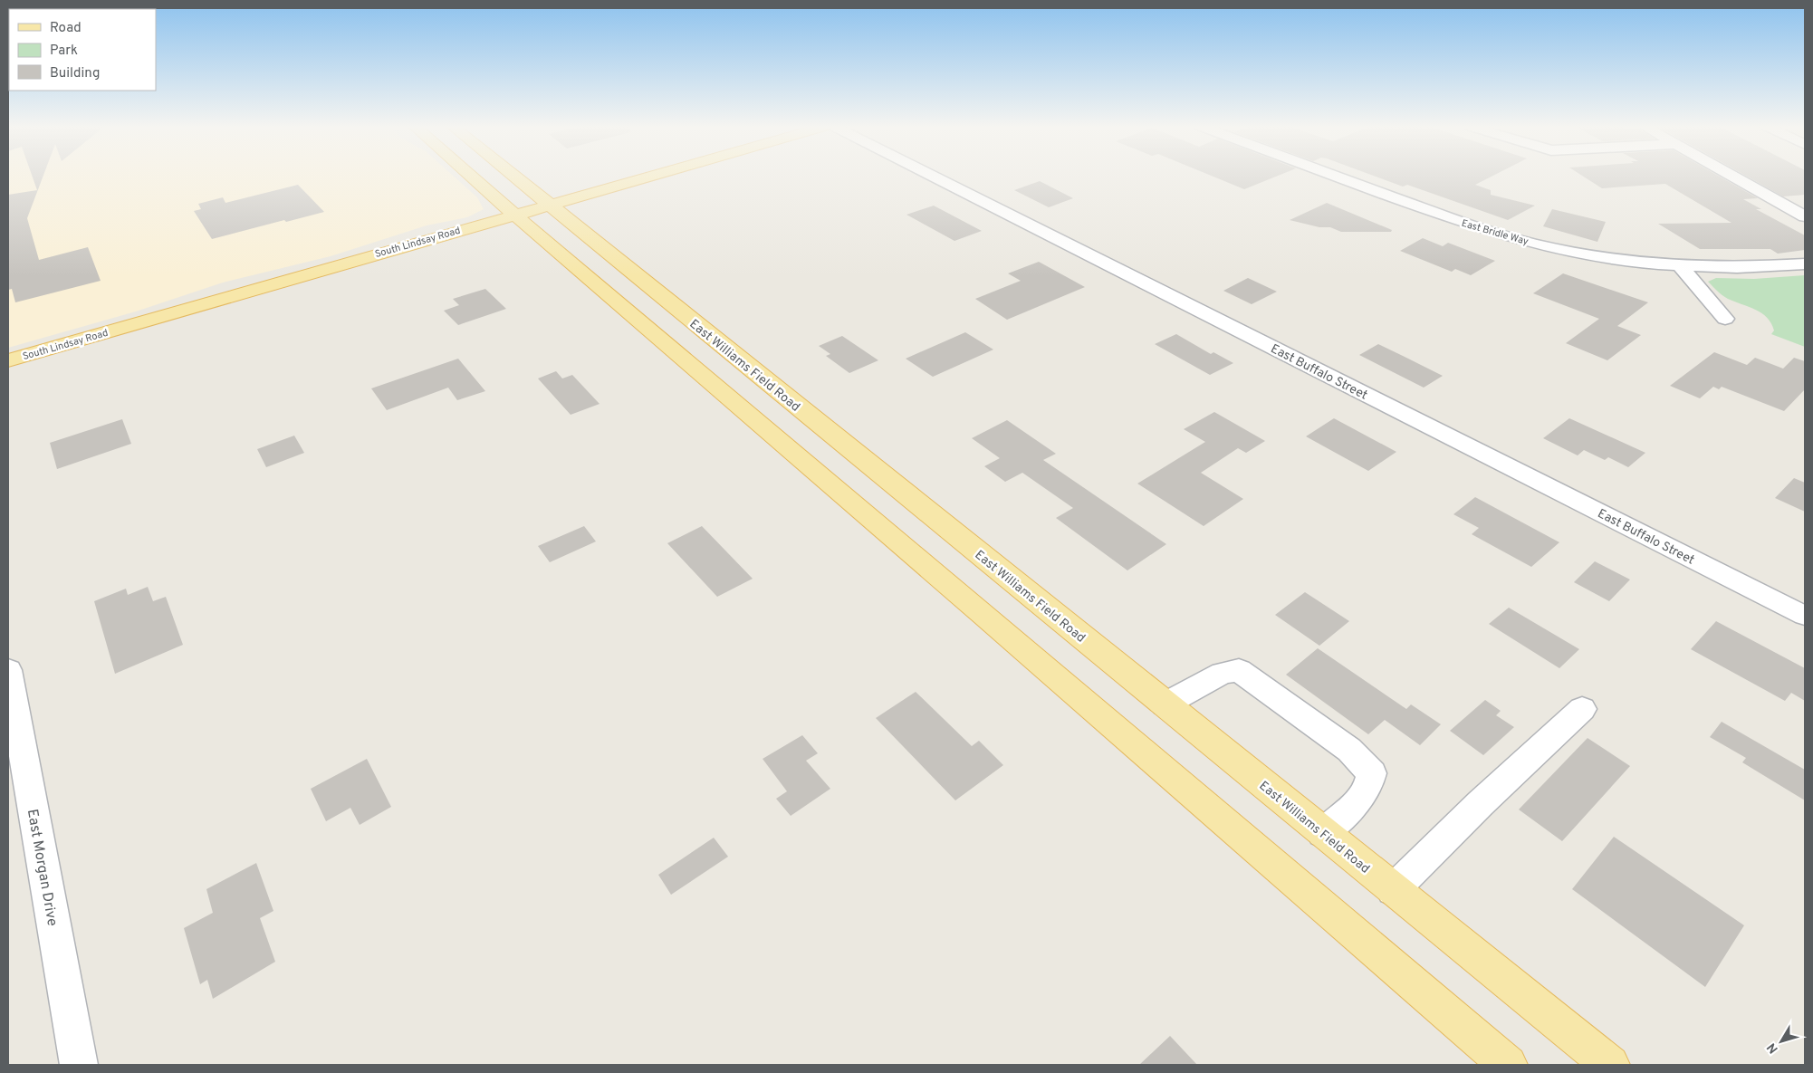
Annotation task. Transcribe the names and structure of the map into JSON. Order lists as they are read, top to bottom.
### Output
{
  "streets": {
    "main road": ["South Lindsay Road", "East Williams Field Road"],
    "street": ["East Bridle Way", "East Buffalo Street", "East Morgan Drive"]
  },
  "crossings": [
    ["South Lindsay Road", "East Williams Field Road"]
  ],
  "legend": ["Road", "Park", "Building"],
  "north": "bottom left"
}
